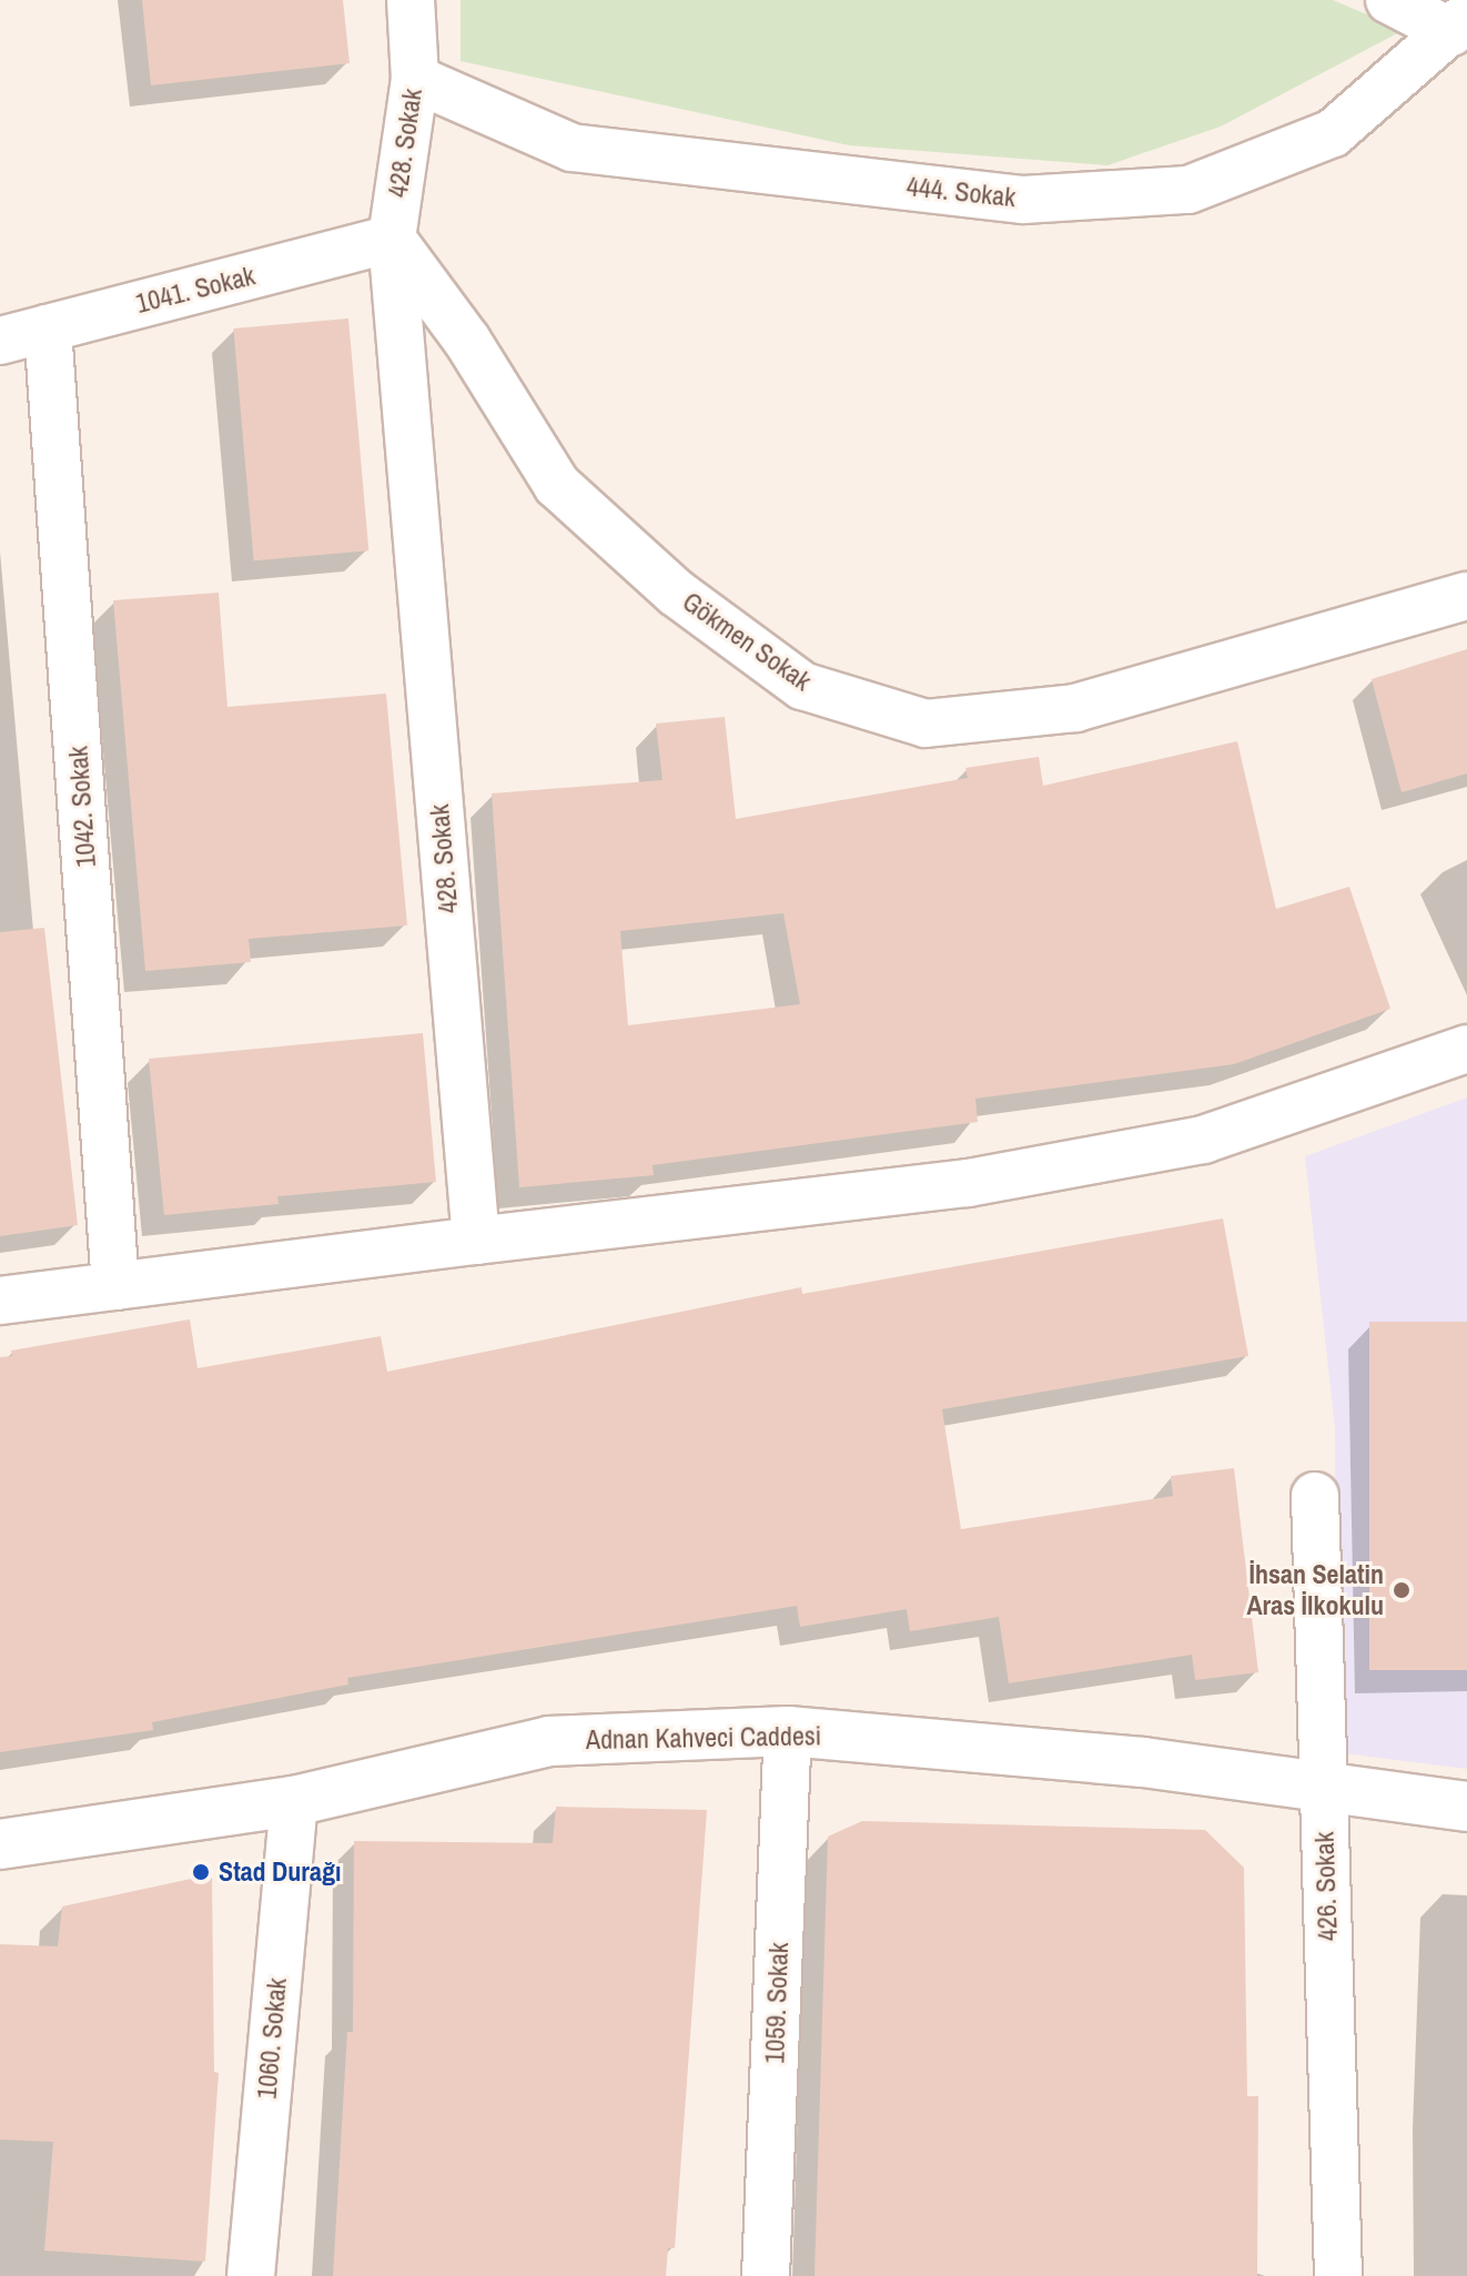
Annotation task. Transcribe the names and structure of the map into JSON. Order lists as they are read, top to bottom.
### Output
{
  "streets": {
    "street": [
      "428. Sokak",
      "444. Sokak",
      "1041. Sokak",
      "Gökmen Sokak",
      "1042. Sokak",
      "Adnan Kahveci Caddesi",
      "426. Sokak",
      "1059. Sokak",
      "1060. Sokak"
    ]
  },
  "crossings": [
    ["428. Sokak", "444. Sokak"],
    ["428. Sokak", "1041. Sokak"],
    ["428. Sokak", "Gökmen Sokak"],
    ["1041. Sokak", "Gökmen Sokak"],
    ["1041. Sokak", "1042. Sokak"],
    ["Adnan Kahveci Caddesi", "426. Sokak"],
    ["Adnan Kahveci Caddesi", "1059. Sokak"],
    ["Adnan Kahveci Caddesi", "1060. Sokak"]
  ],
  "places": ["İhsan Selatin Aras İlkokulu", "Stad Durağı"]
}
